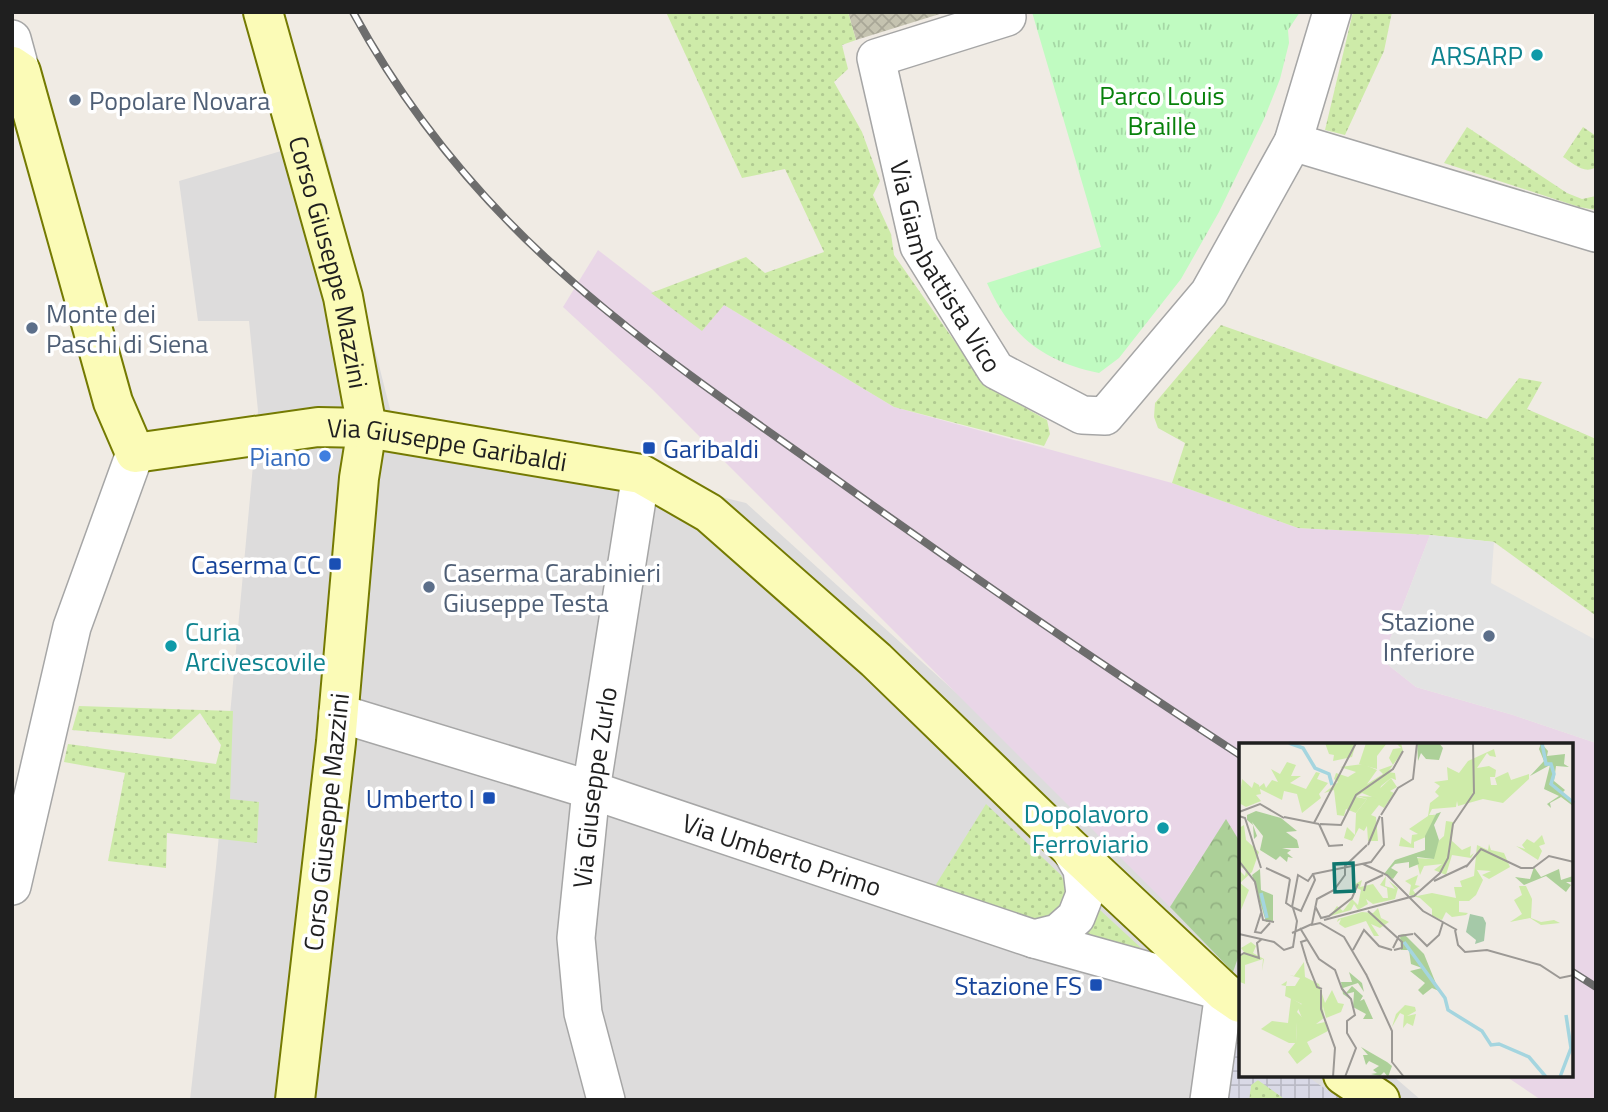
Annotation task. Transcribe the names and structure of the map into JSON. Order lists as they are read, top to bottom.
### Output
{
  "streets": {
    "main road": ["Corso Giuseppe Mazzini", "Via Giuseppe Garibaldi"],
    "street": ["Via Giambattista Vico", "Via Giuseppe Zurlo", "Via Umberto Primo"]
  },
  "crossings": [
    ["Corso Giuseppe Mazzini", "Via Giuseppe Garibaldi"],
    ["Corso Giuseppe Mazzini", "Via Umberto Primo"],
    ["Via Giuseppe Garibaldi", "Via Giuseppe Zurlo"],
    ["Via Giuseppe Garibaldi", "Via Umberto Primo"],
    ["Via Giuseppe Zurlo", "Via Umberto Primo"]
  ],
  "parks": ["Parco Louis Braille"],
  "places": {
    "other": [
      "ARSARP",
      "Popolare Novara",
      "Monte dei Paschi di Siena",
      "Piano",
      "Caserma Carabinieri Giuseppe Testa",
      "Stazione Inferiore",
      "Curia Arcivescovile",
      "Dopolavoro Ferroviario"
    ],
    "transit": [
      "Garibaldi",
      "Caserma CC",
      "Umberto I",
      "Stazione FS"
    ]
  }
}
